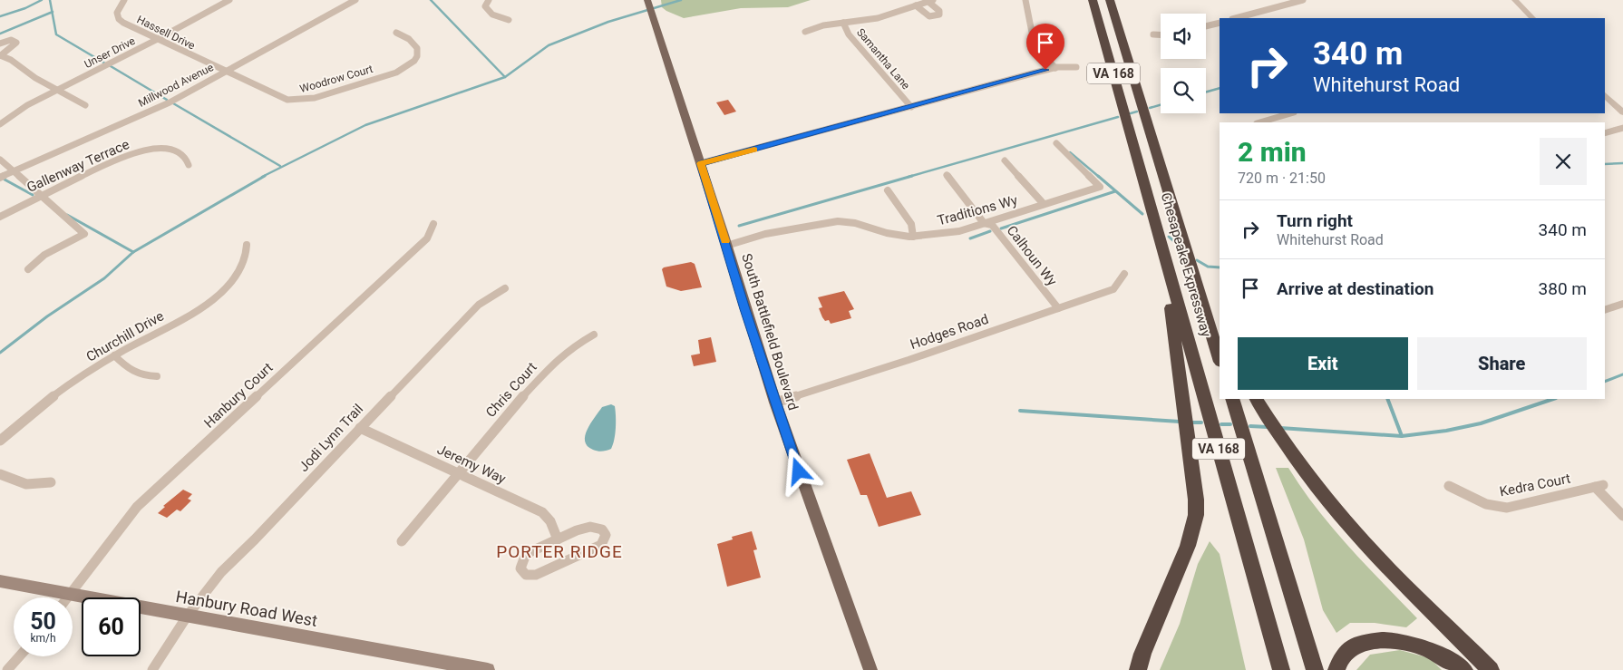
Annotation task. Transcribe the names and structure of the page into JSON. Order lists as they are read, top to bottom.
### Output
{
  "streets": {
    "highway": ["VA 168", "Chesapeake Expressway"],
    "main road": ["South Battlefield Boulevard", "Hanbury Road West"],
    "street": [
      "Hassell Drive",
      "Unser Drive",
      "Samantha Lane",
      "Woodrow Court",
      "Millwood Avenue",
      "Gallenway Terrace",
      "Traditions Wy",
      "Calhoun Wy",
      "Hodges Road",
      "Churchill Drive",
      "Chris Court",
      "Hanbury Court",
      "Jodi Lynn Trail",
      "Jeremy Way",
      "Kedra Court"
    ]
  },
  "crossings": [
    ["Hassell Drive", "Unser Drive"],
    ["Hassell Drive", "Woodrow Court"],
    ["Hassell Drive", "Millwood Avenue"],
    ["Woodrow Court", "Millwood Avenue"],
    ["Traditions Wy", "Calhoun Wy"],
    ["Traditions Wy", "South Battlefield Boulevard"],
    ["Calhoun Wy", "Hodges Road"],
    ["South Battlefield Boulevard", "Hodges Road"],
    ["Chris Court", "Jeremy Way"],
    ["Hanbury Court", "Hanbury Road West"],
    ["Jodi Lynn Trail", "Jeremy Way"],
    ["Jodi Lynn Trail", "Hanbury Road West"]
  ],
  "districts": ["PORTER RIDGE"],
  "page": {
    "turn": ["340 m", "Whitehurst Road"],
    "heading": ["2 min", "720 m · 21:50"],
    "list": [
      {
        "name": "Turn right",
        "note": "Whitehurst Road",
        "value": "340 m"
      },
      {
        "name": "Arrive at destination",
        "value": "380 m"
      }
    ],
    "buttons": ["Exit", "Share"],
    "speed": "50 km/h",
    "limit": "60"
  }
}
